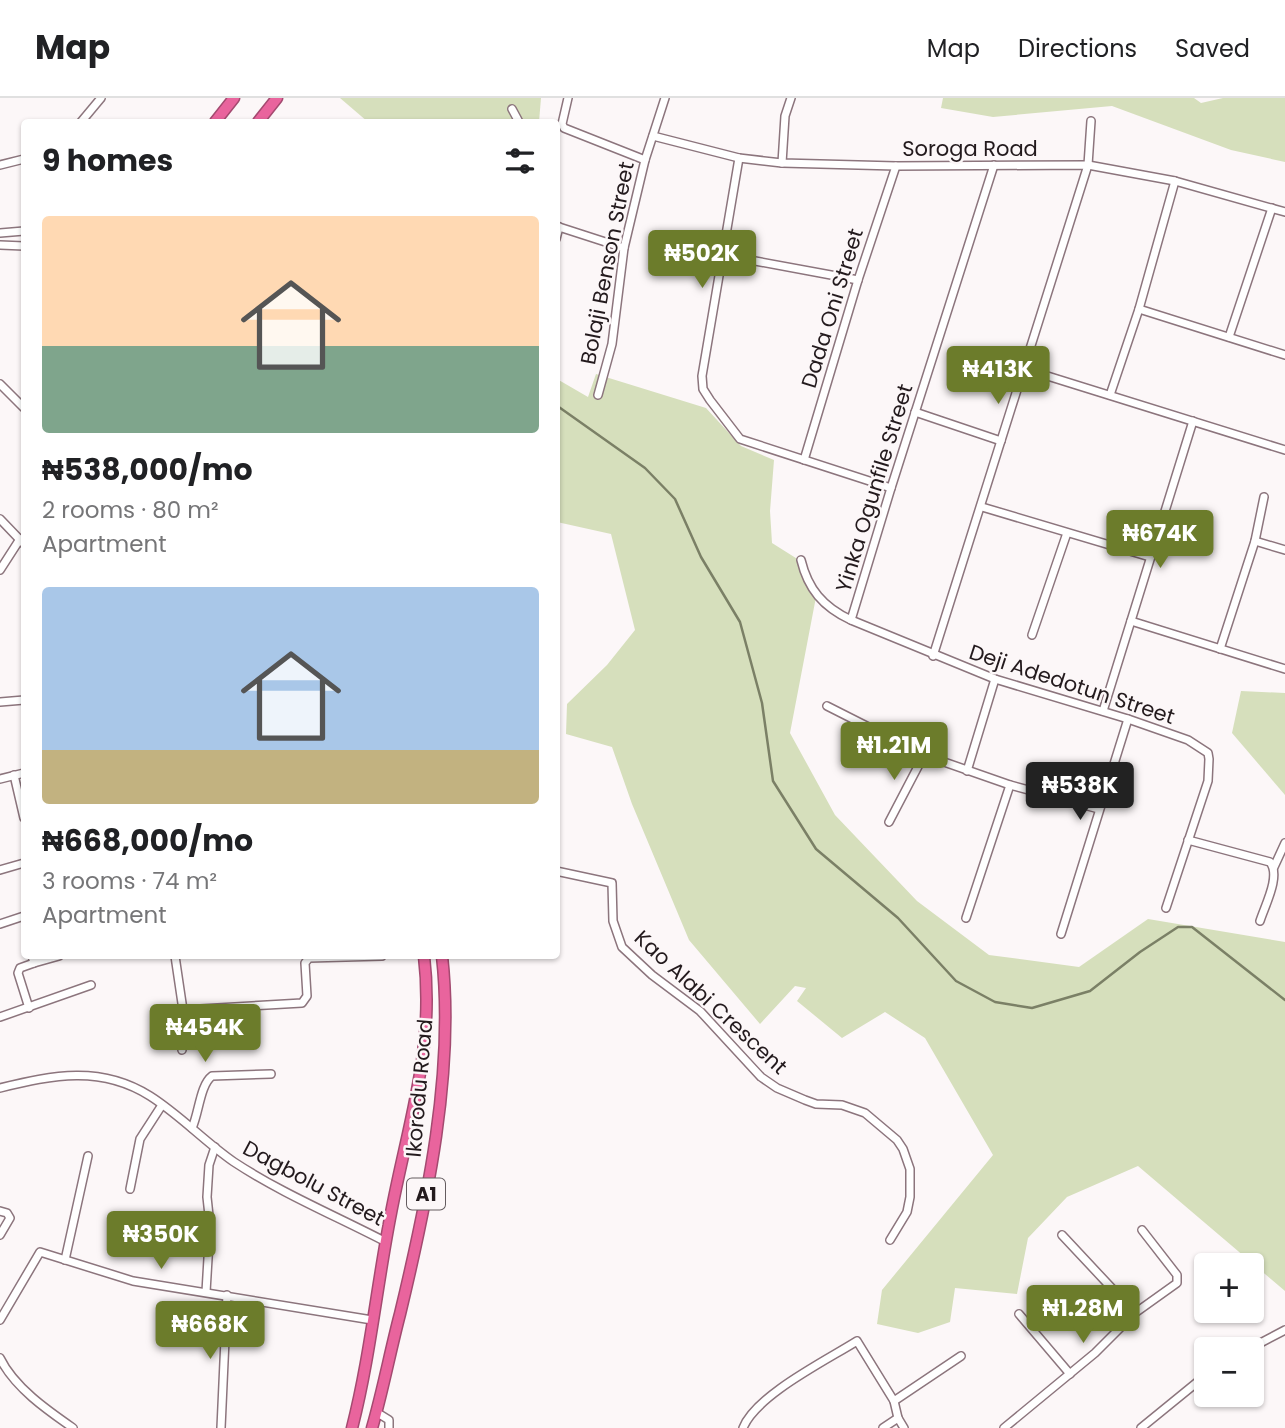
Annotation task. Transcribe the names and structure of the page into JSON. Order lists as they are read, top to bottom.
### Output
{
  "streets": {
    "highway": ["Ikorodu Road", "A1"],
    "street": [
      "Soroga Road",
      "Bolaji Benson Street",
      "Dada Oni Street",
      "Yinka Ogunfile Street",
      "Deji Adedotun Street",
      "Kao Alabi Crescent",
      "Dagbolu Street"
    ]
  },
  "crossings": [
    ["Soroga Road", "Bolaji Benson Street"],
    ["Soroga Road", "Dada Oni Street"],
    ["Soroga Road", "Yinka Ogunfile Street"],
    ["Yinka Ogunfile Street", "Deji Adedotun Street"],
    ["Ikorodu Road", "Dagbolu Street"]
  ],
  "page": {
    "header": "Map",
    "nav": ["Map", "Directions", "Saved"],
    "heading": "9 homes",
    "list": [
      {
        "name": "₦538,000/mo",
        "note": "2 rooms · 80 m² · Apartment"
      },
      {
        "name": "₦668,000/mo",
        "note": "3 rooms · 74 m² · Apartment"
      }
    ],
    "price": [
      "₦502K",
      "₦413K",
      "₦674K",
      "₦1.21M",
      "₦538K",
      "₦454K",
      "₦350K",
      "₦1.28M",
      "₦668K"
    ],
    "map_buttons": ["+", "−"]
  }
}
